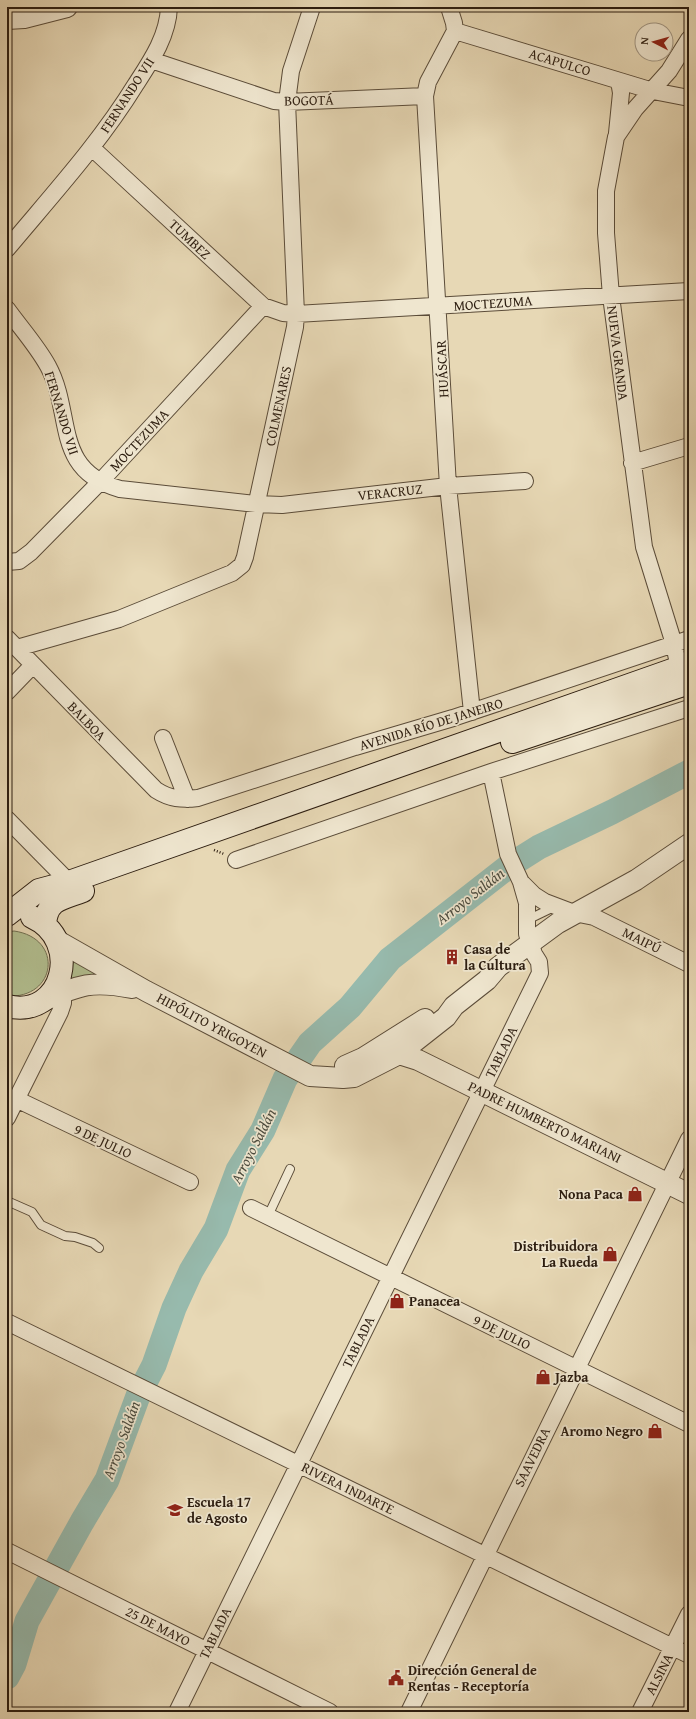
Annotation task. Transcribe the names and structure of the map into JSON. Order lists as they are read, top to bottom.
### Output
{
  "streets": {
    "street": [
      "ACAPULCO",
      "FERNANDO VII",
      "BOGOTÁ",
      "TUMBEZ",
      "MOCTEZUMA",
      "NUEVA GRANDA",
      "HUÁSCAR",
      "COLMENARES",
      "VERACRUZ",
      "BALBOA",
      "AVENIDA RÍO DE JANEIRO",
      "MAIPÚ",
      "HIPÓLITO YRIGOYEN",
      "TABLADA",
      "PADRE HUMBERTO MARIANI",
      "9 DE JULIO",
      "SAAVEDRA",
      "RIVERA INDARTE",
      "25 DE MAYO",
      "ALSINA"
    ]
  },
  "crossings": [
    ["ACAPULCO", "NUEVA GRANDA"],
    ["ACAPULCO", "HUÁSCAR"],
    ["FERNANDO VII", "BOGOTÁ"],
    ["FERNANDO VII", "TUMBEZ"],
    ["FERNANDO VII", "MOCTEZUMA"],
    ["FERNANDO VII", "COLMENARES"],
    ["FERNANDO VII", "VERACRUZ"],
    ["BOGOTÁ", "HUÁSCAR"],
    ["BOGOTÁ", "COLMENARES"],
    ["TUMBEZ", "MOCTEZUMA"],
    ["TUMBEZ", "COLMENARES"],
    ["MOCTEZUMA", "NUEVA GRANDA"],
    ["MOCTEZUMA", "HUÁSCAR"],
    ["MOCTEZUMA", "COLMENARES"],
    ["NUEVA GRANDA", "AVENIDA RÍO DE JANEIRO"],
    ["HUÁSCAR", "VERACRUZ"],
    ["HUÁSCAR", "AVENIDA RÍO DE JANEIRO"],
    ["COLMENARES", "VERACRUZ"],
    ["COLMENARES", "BALBOA"],
    ["BALBOA", "AVENIDA RÍO DE JANEIRO"],
    ["TABLADA", "PADRE HUMBERTO MARIANI"],
    ["TABLADA", "9 DE JULIO"],
    ["TABLADA", "RIVERA INDARTE"],
    ["TABLADA", "25 DE MAYO"],
    ["PADRE HUMBERTO MARIANI", "SAAVEDRA"],
    ["9 DE JULIO", "SAAVEDRA"],
    ["SAAVEDRA", "RIVERA INDARTE"],
    ["RIVERA INDARTE", "ALSINA"]
  ],
  "water": ["Arroyo Saldán"],
  "places": {
    "building": ["Casa de la Cultura"],
    "shop": [
      "Nona Paca",
      "Distribuidora La Rueda",
      "Panacea",
      "Jazba",
      "Aromo Negro"
    ],
    "school or university": ["Escuela 17 de Agosto"],
    "public building": ["Dirección General de Rentas - Receptoría"]
  },
  "north": "left"
}
